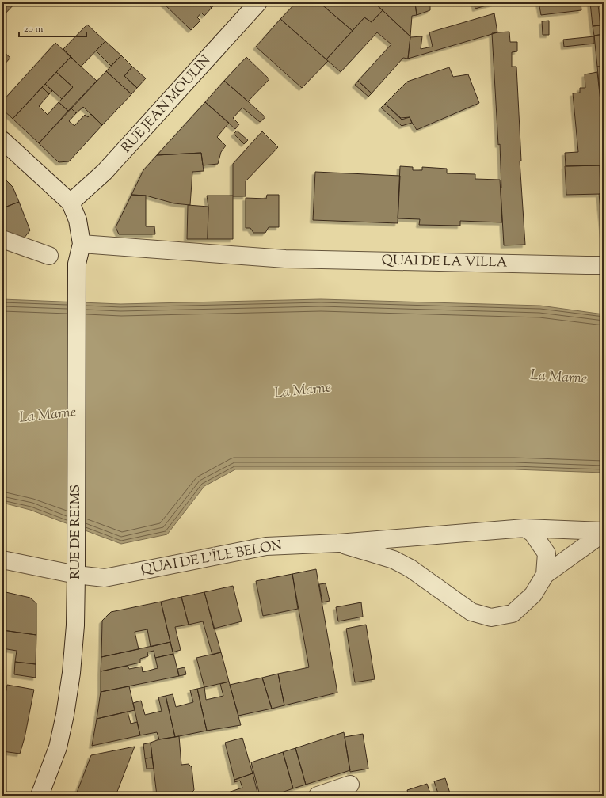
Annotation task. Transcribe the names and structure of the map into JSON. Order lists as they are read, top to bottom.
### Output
{
  "streets": {
    "street": [
      "RUE JEAN MOULIN",
      "QUAI DE LA VILLA",
      "RUE DE REIMS",
      "QUAI DE L'ÎLE BELON"
    ]
  },
  "crossings": [
    ["QUAI DE LA VILLA", "RUE DE REIMS"],
    ["RUE DE REIMS", "QUAI DE L'ÎLE BELON"]
  ],
  "water": ["La Marne"],
  "scale_bar": "20 m"
}
